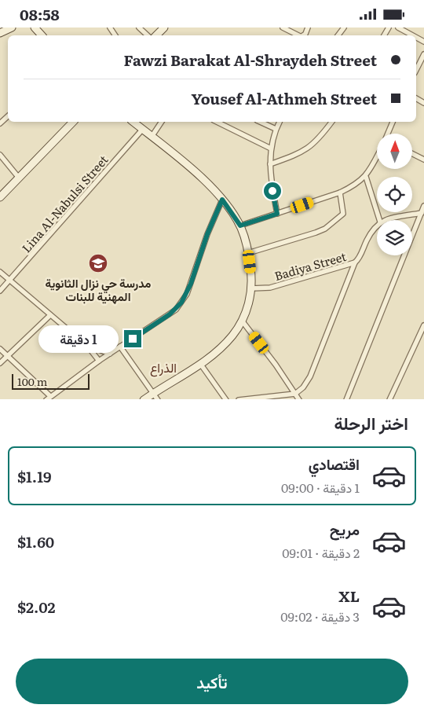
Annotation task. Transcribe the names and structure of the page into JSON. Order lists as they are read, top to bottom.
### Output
{
  "streets": {
    "street": ["Lina Al-Nabulsi Street", "Badiya Street"]
  },
  "districts": ["الذراع"],
  "places": {
    "school or university": ["مدرسة حي نزال الثانوية المهنية للبنات"]
  },
  "scale_bar": "100 m",
  "north": "top",
  "page": {
    "status": "08:58",
    "banner": ["Fawzi Barakat Al-Shraydeh Street", "Yousef Al-Athmeh Street"],
    "bubble": "1 دقيقة",
    "scale": "100 m",
    "heading": "اختر الرحلة",
    "list": [
      {
        "name": "اقتصادي",
        "note": "1 دقيقة · 09:00",
        "value": "$1.19"
      },
      {
        "name": "مريح",
        "note": "2 دقيقة · 09:01",
        "value": "$1.60"
      },
      {
        "name": "XL",
        "note": "3 دقيقة · 09:02",
        "value": "$2.02"
      }
    ],
    "buttons": "تأكيد"
  }
}
